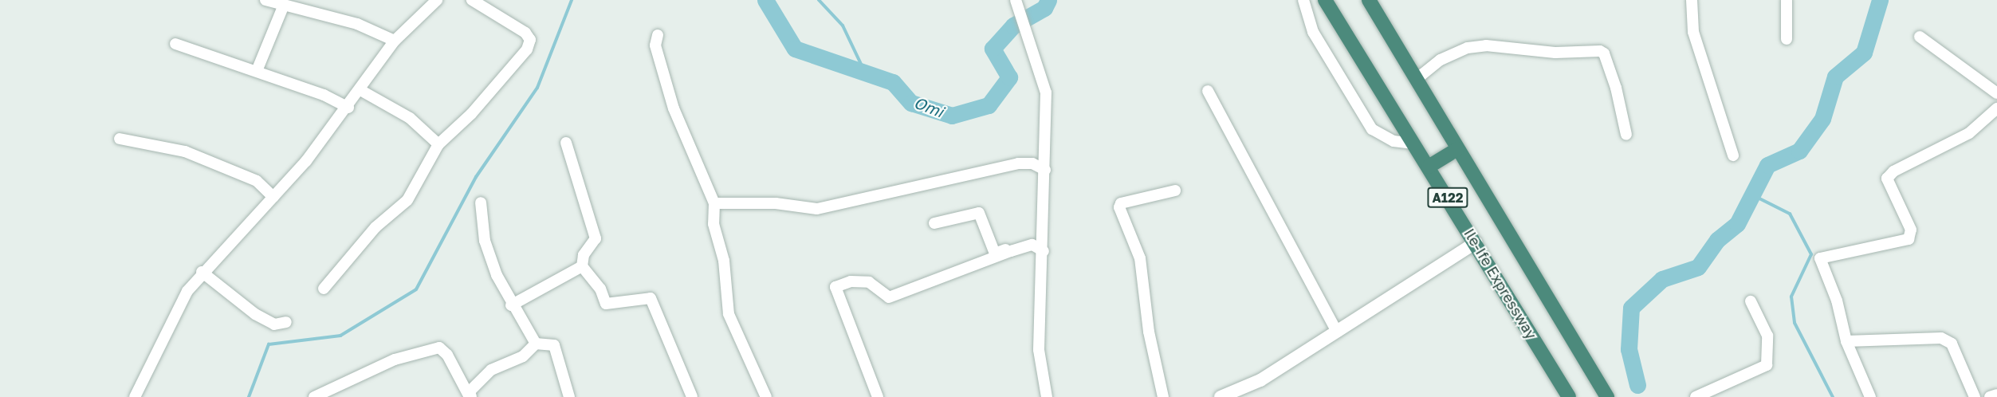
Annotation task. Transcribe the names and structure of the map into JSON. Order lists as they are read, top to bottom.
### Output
{
  "streets": {
    "highway": ["A122", "Ile-Ife Expressway"]
  },
  "water": ["Omi"]
}
